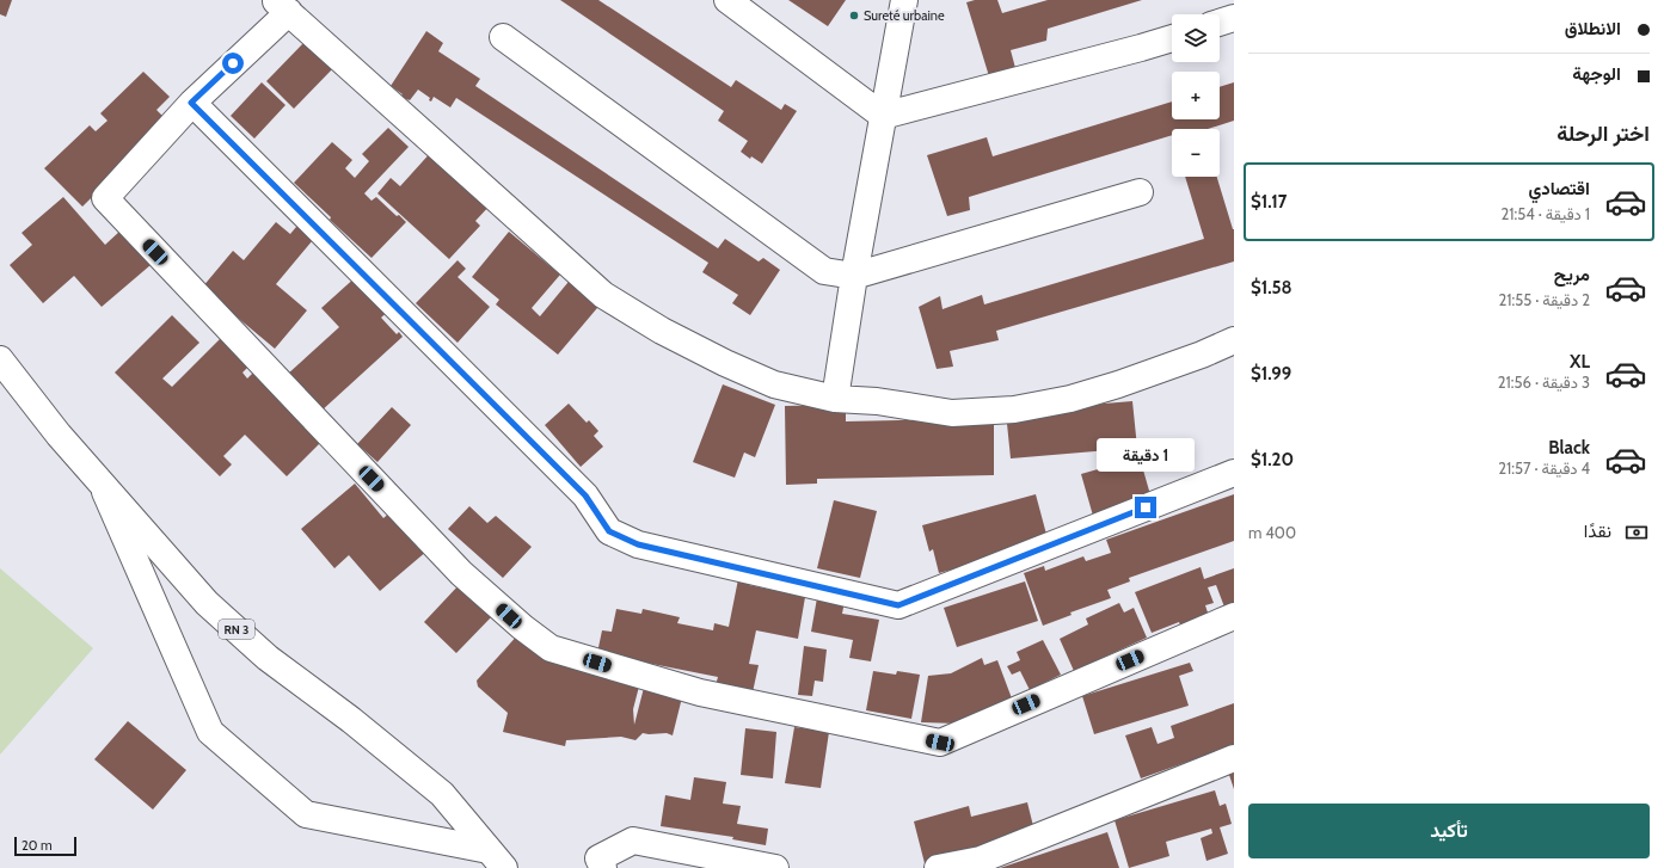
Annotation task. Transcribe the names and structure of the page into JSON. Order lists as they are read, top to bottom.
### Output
{
  "streets": {
    "street": ["RN 3"]
  },
  "places": ["Sureté urbaine"],
  "scale_bar": "20 m",
  "page": {
    "banner": ["الانطلاق", "الوجهة"],
    "map_buttons": ["+", "−"],
    "heading": "اختر الرحلة",
    "list": [
      {
        "name": "اقتصادي",
        "note": "1 دقيقة · 21:54",
        "value": "$1.17"
      },
      {
        "name": "مريح",
        "note": "2 دقيقة · 21:55",
        "value": "$1.58"
      },
      {
        "name": "XL",
        "note": "3 دقيقة · 21:56",
        "value": "$1.99"
      },
      {
        "name": "Black",
        "note": "4 دقيقة · 21:57",
        "value": "$1.20"
      }
    ],
    "bubble": "1 دقيقة",
    "pay": ["نقدًا", "400 m"],
    "buttons": "تأكيد",
    "scale": "20 m"
  }
}
